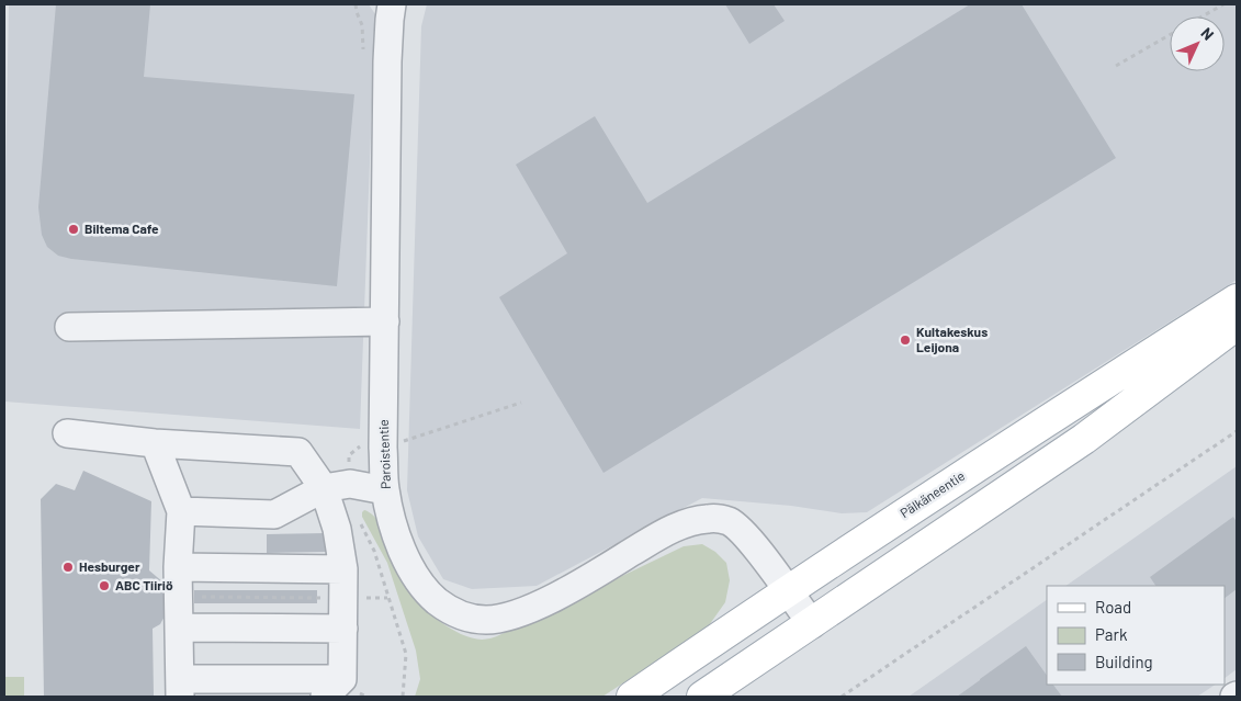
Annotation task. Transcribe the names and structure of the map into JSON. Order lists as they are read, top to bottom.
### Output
{
  "streets": {
    "main road": ["Pälkäneentie"],
    "street": ["Paroistentie"]
  },
  "crossings": [
    ["Paroistentie", "Pälkäneentie"]
  ],
  "places": [
    "Biltema Cafe",
    "Kultakeskus Leijona",
    "Hesburger",
    "ABC Tiiriö"
  ],
  "legend": ["Road", "Park", "Building"],
  "north": "top right"
}
